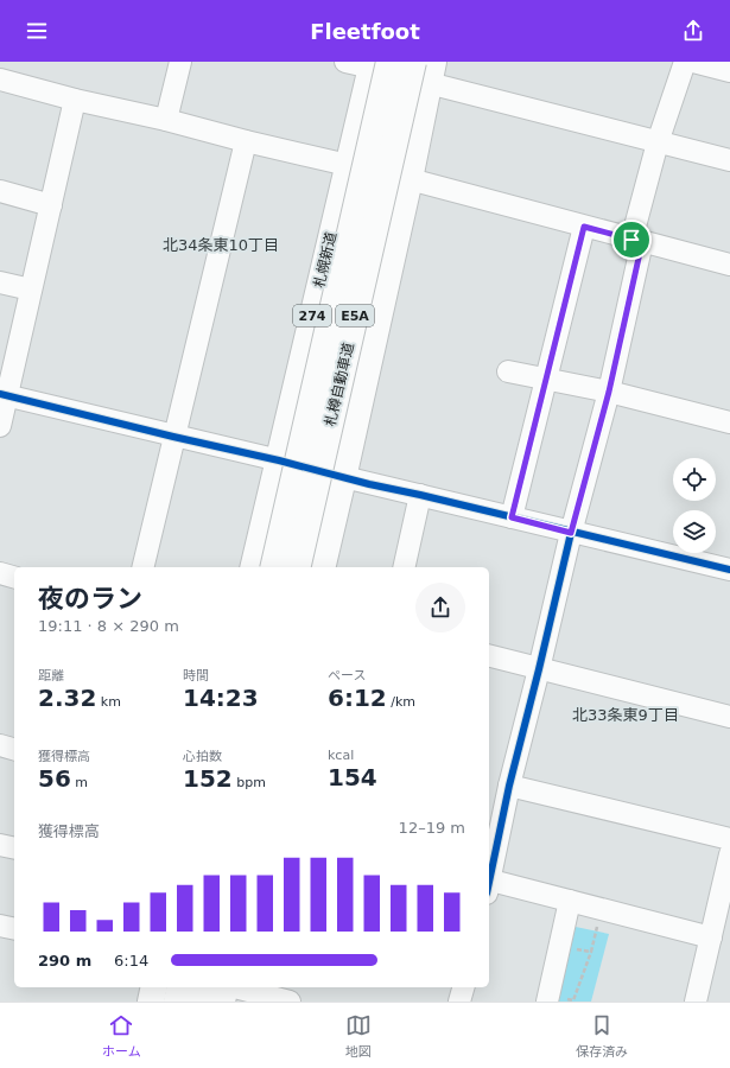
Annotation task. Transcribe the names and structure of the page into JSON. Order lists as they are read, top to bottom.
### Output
{
  "streets": {
    "highway": [
      "札幌新道",
      "274",
      "E5A",
      "札樽自動車道"
    ]
  },
  "crossings": [
    ["札幌新道", "札樽自動車道"]
  ],
  "districts": ["北34条東10丁目", "北33条東9丁目"],
  "page": {
    "header": "Fleetfoot",
    "heading": ["夜のラン", "19:11 · 8 × 290 m"],
    "stats": [
      ["距離", "2.32 km"],
      ["時間", "14:23"],
      ["ペース", "6:12 /km"],
      ["獲得標高", "56 m"],
      ["心拍数", "152 bpm"],
      ["kcal", "154"]
    ],
    "chart": ["獲得標高", "12–19 m"],
    "list": [
      {
        "name": "290 m",
        "note": "6:14"
      }
    ],
    "tabs": ["ホーム", "地図", "保存済み"]
  }
}
